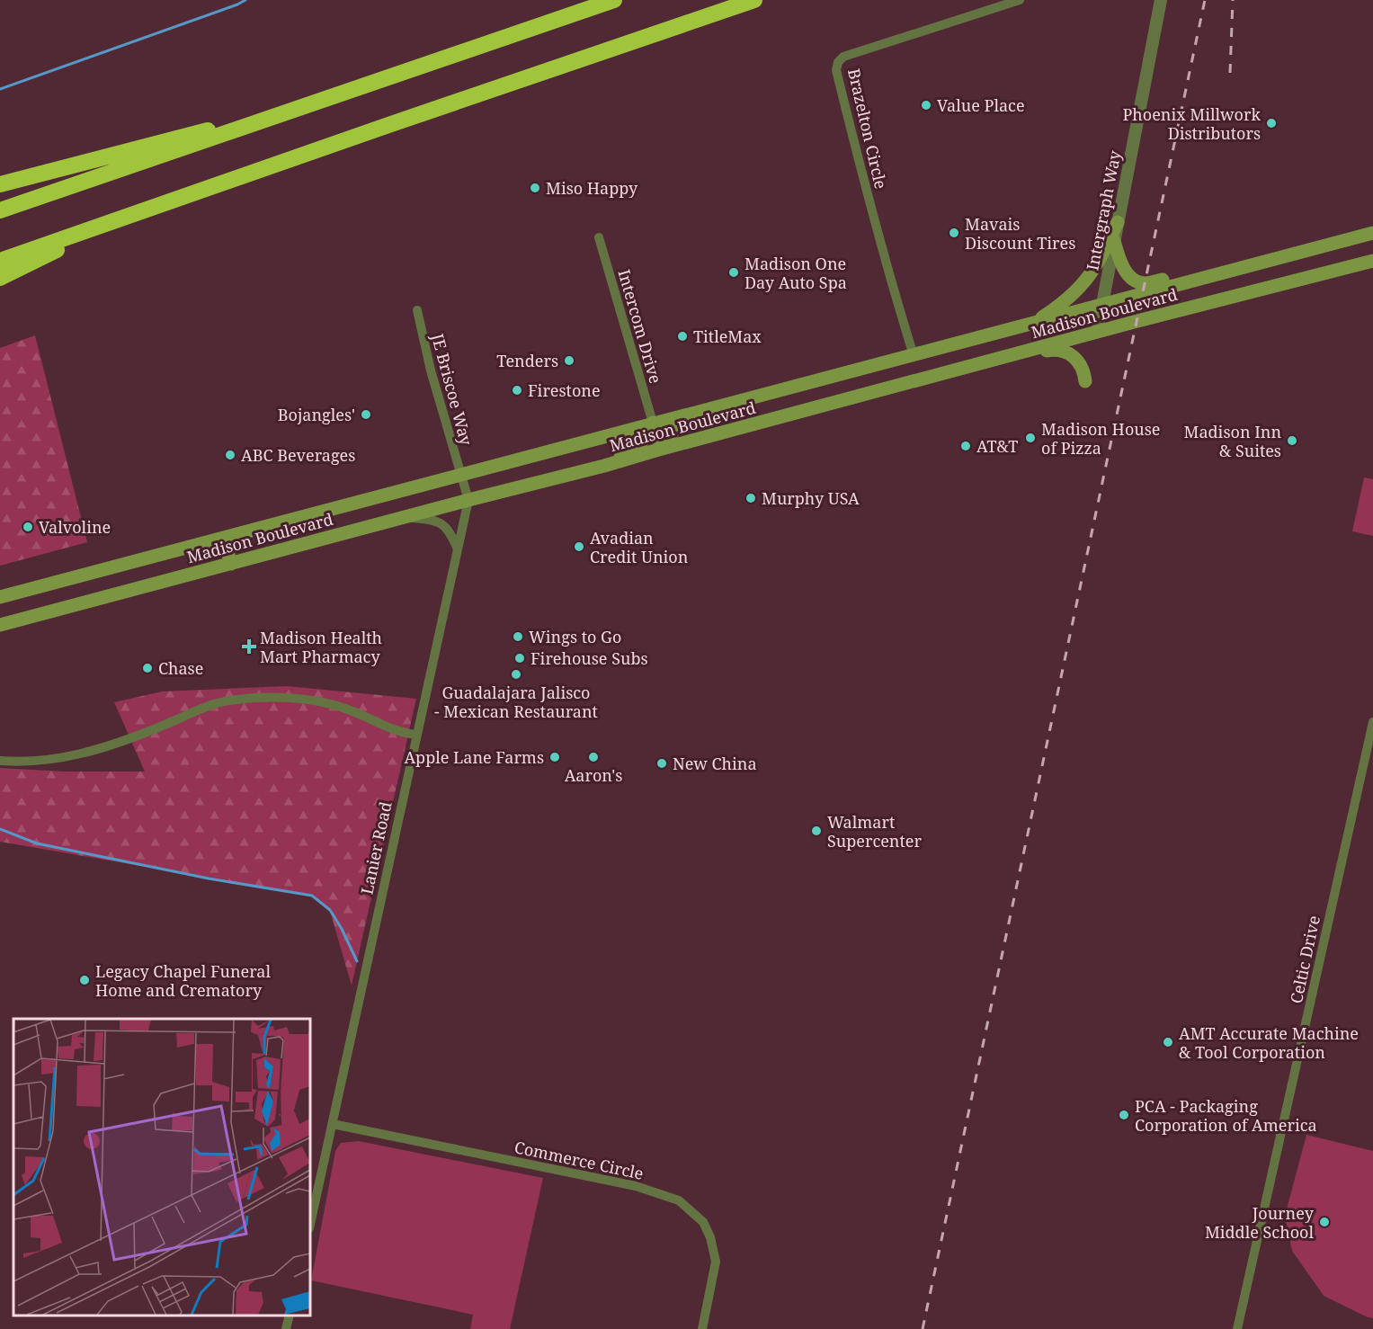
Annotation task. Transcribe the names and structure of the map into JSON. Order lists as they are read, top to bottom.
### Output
{
  "streets": {
    "main road": ["Madison Boulevard"],
    "street": [
      "Brazelton Circle",
      "Intergraph Way",
      "Intercom Drive",
      "JE Briscoe Way",
      "Lanier Road",
      "Celtic Drive",
      "Commerce Circle"
    ]
  },
  "crossings": [
    ["Brazelton Circle", "Madison Boulevard"],
    ["Intergraph Way", "Madison Boulevard"],
    ["Madison Boulevard", "Intercom Drive"],
    ["Madison Boulevard", "JE Briscoe Way"],
    ["Madison Boulevard", "Lanier Road"],
    ["JE Briscoe Way", "Lanier Road"],
    ["Lanier Road", "Commerce Circle"]
  ],
  "places": {
    "other": [
      "Value Place",
      "Phoenix Millwork Distributors",
      "Miso Happy",
      "Mavais Discount Tires",
      "Madison One Day Auto Spa",
      "TitleMax",
      "Tenders",
      "Firestone",
      "Bojangles'",
      "Madison House of Pizza",
      "Madison Inn & Suites",
      "AT&T",
      "ABC Beverages",
      "Murphy USA",
      "Valvoline",
      "Avadian Credit Union",
      "Wings to Go",
      "Firehouse Subs",
      "Chase",
      "Guadalajara Jalisco - Mexican Restaurant",
      "Apple Lane Farms",
      "Aaron's",
      "New China",
      "Walmart Supercenter",
      "Legacy Chapel Funeral Home and Crematory",
      "AMT Accurate Machine & Tool Corporation",
      "PCA - Packaging Corporation of America",
      "Journey Middle School"
    ],
    "health": ["Madison Health Mart Pharmacy"]
  }
}
